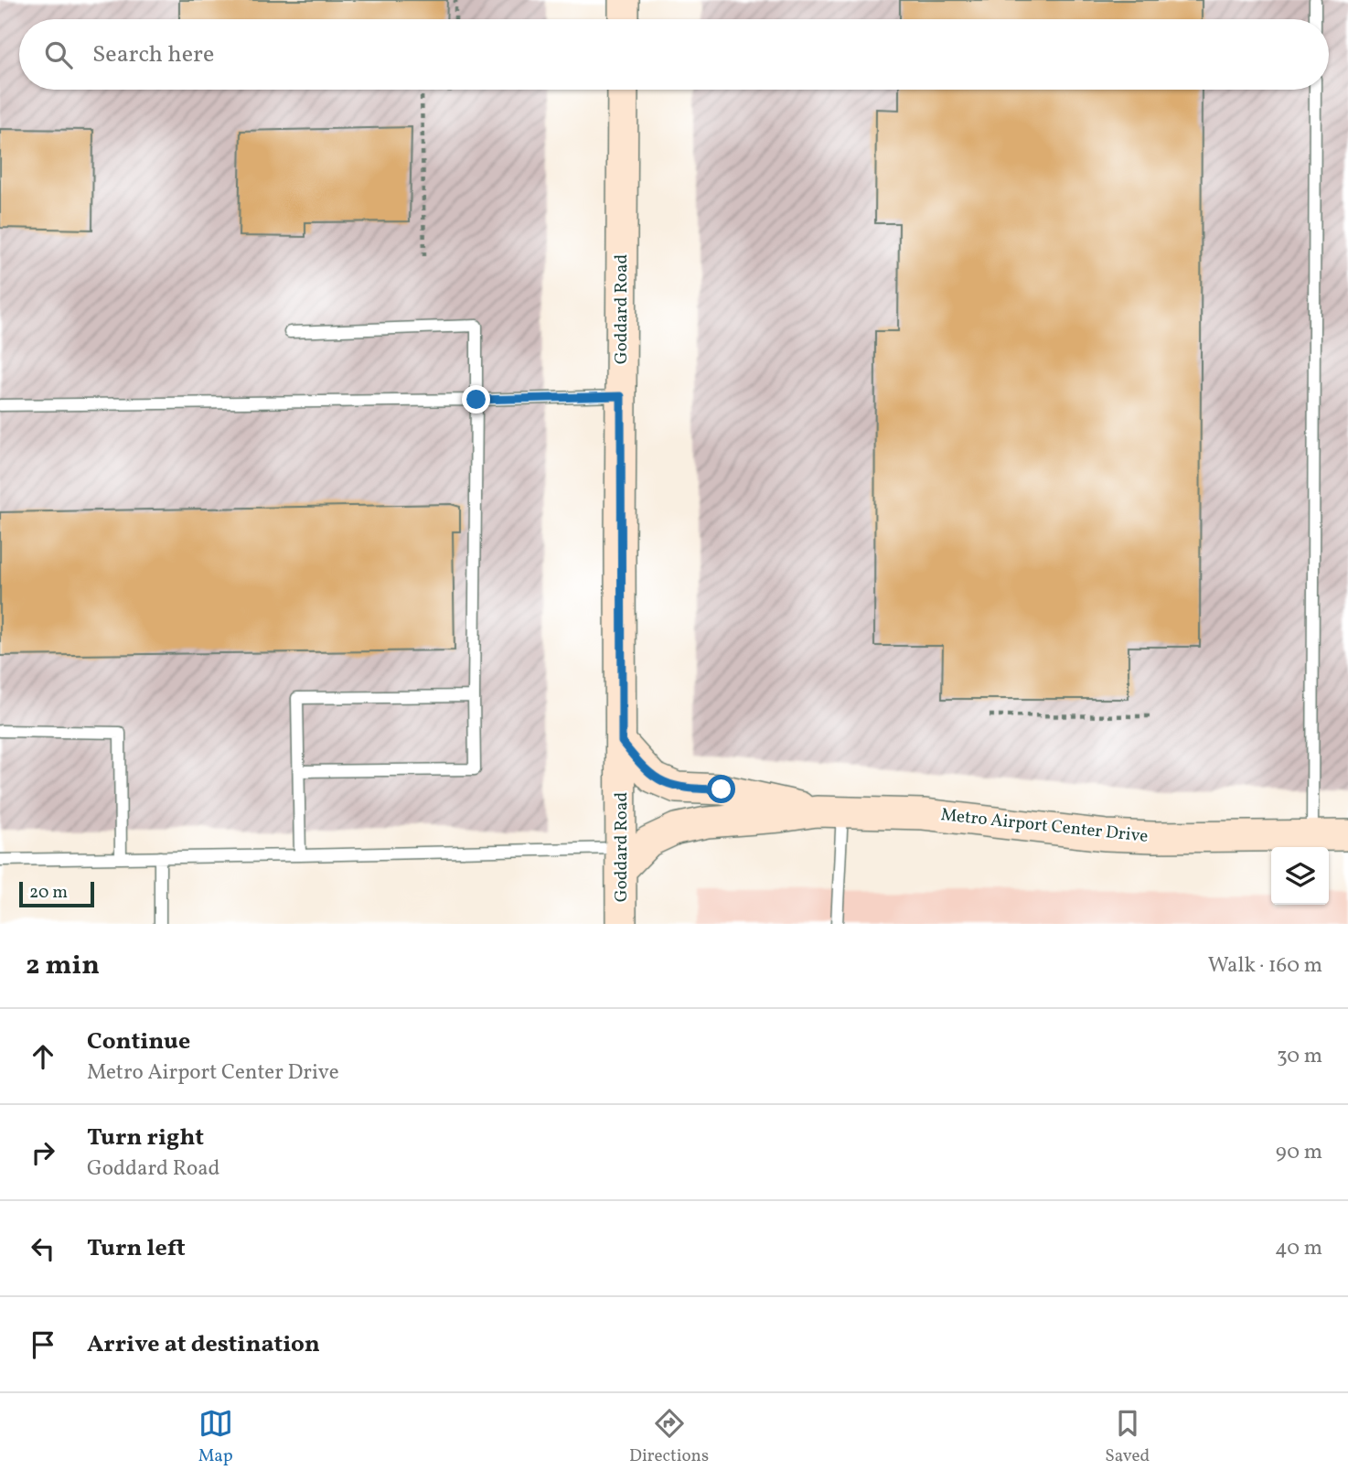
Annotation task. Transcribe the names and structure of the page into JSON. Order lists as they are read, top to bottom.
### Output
{
  "streets": {
    "street": ["Goddard Road", "Metro Airport Center Drive"]
  },
  "crossings": [
    ["Goddard Road", "Metro Airport Center Drive"]
  ],
  "scale_bar": "20 m",
  "page": {
    "search": "Search here",
    "scale": "20 m",
    "heading": ["2 min", "Walk · 160 m"],
    "list": [
      ["Continue", "Metro Airport Center Drive", "30 m"],
      ["Turn right", "Goddard Road", "90 m"],
      ["Turn left", "40 m"],
      "Arrive at destination"
    ],
    "nav": ["Map", "Directions", "Saved"]
  }
}
